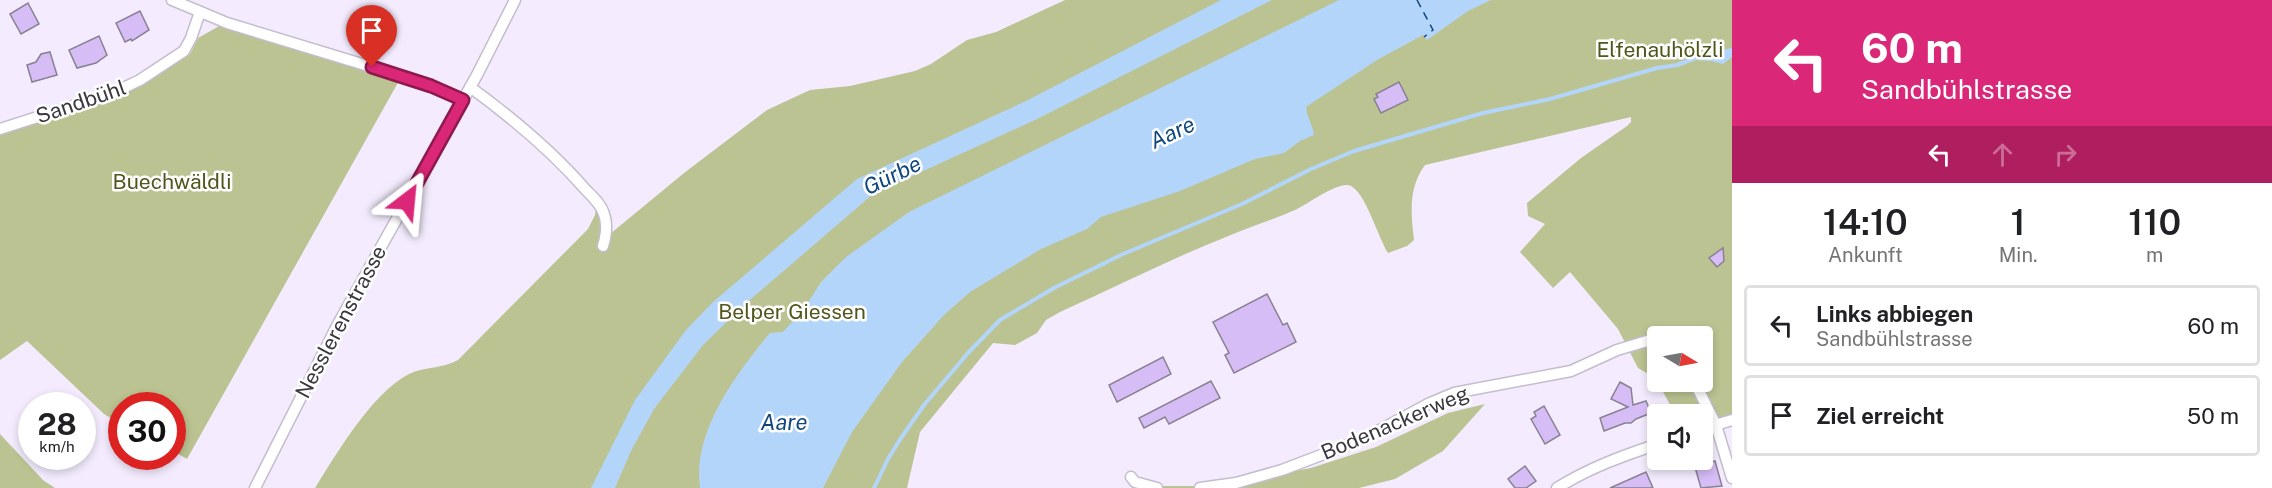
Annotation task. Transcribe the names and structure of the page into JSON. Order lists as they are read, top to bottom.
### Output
{
  "streets": {
    "street": ["Sandbühl", "Nesslerenstrasse", "Bodenackerweg"]
  },
  "water": ["Aare", "Gürbe"],
  "parks": ["Elfenauhölzli", "Buechwäldli", "Belper Giessen"],
  "north": "right",
  "page": {
    "turn": ["60 m", "Sandbühlstrasse"],
    "eta": [
      "14:10",
      "Ankunft",
      "1",
      "Min.",
      "110",
      "m"
    ],
    "list": [
      {
        "name": "Links abbiegen",
        "note": "Sandbühlstrasse",
        "value": "60 m"
      },
      {
        "name": "Ziel erreicht",
        "value": "50 m"
      }
    ],
    "speed": "28 km/h",
    "limit": "30"
  }
}
